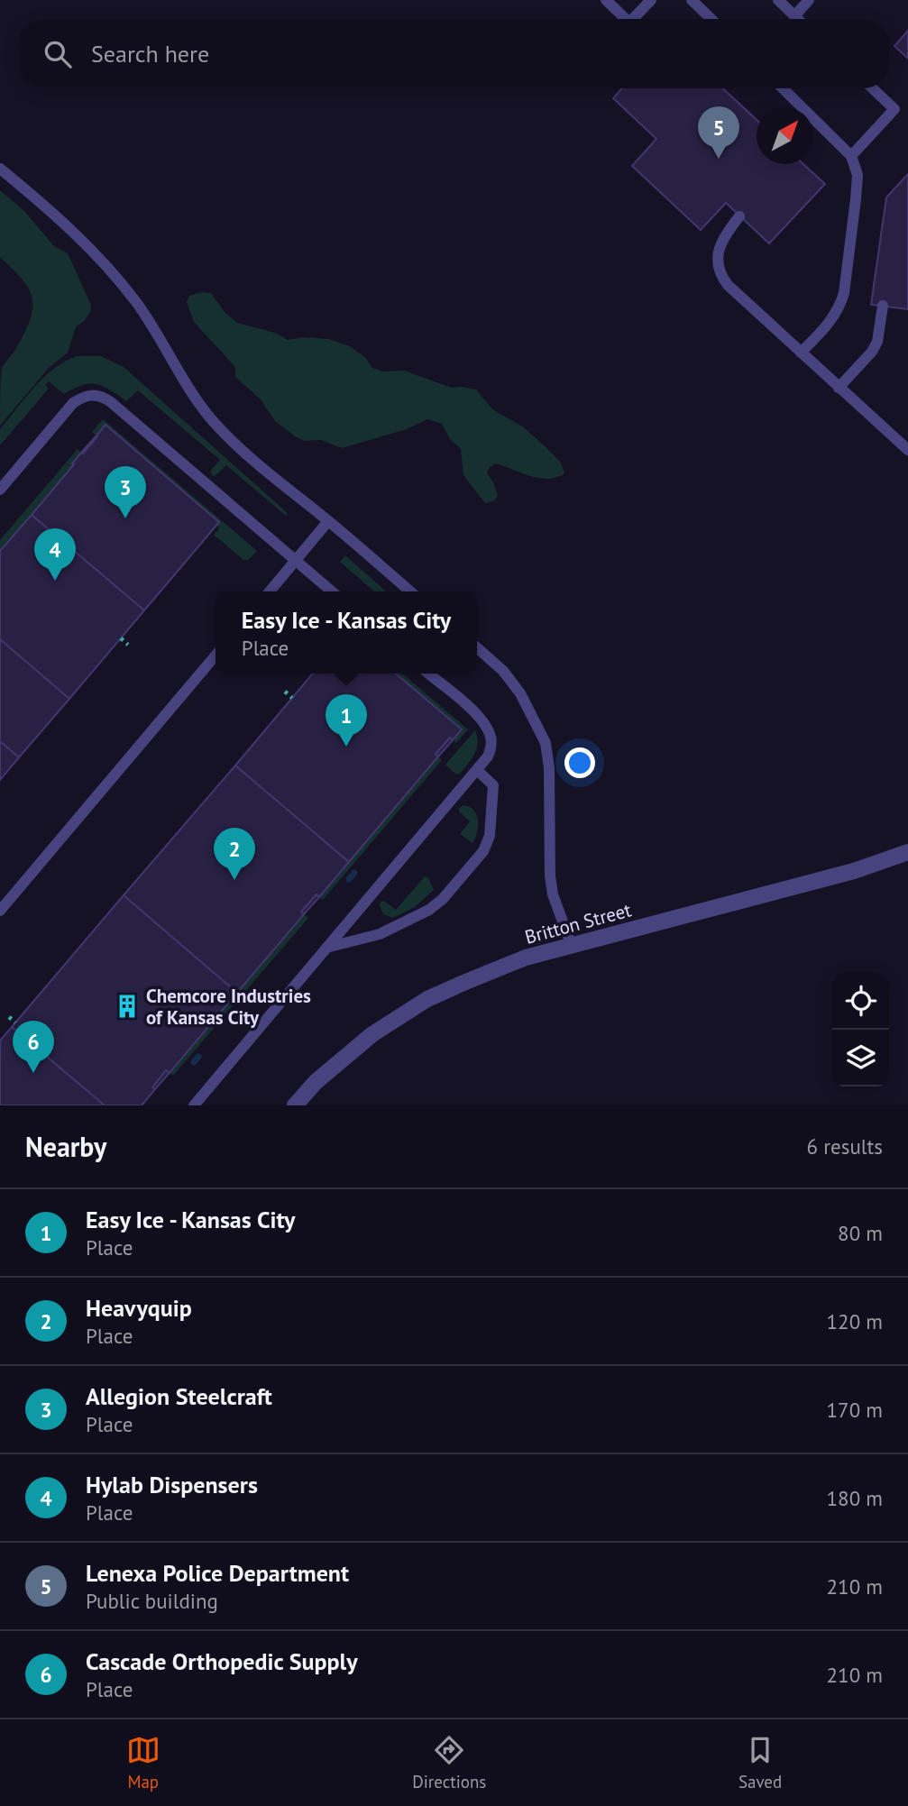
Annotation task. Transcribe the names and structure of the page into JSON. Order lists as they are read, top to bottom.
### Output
{
  "streets": {
    "street": ["Britton Street"]
  },
  "places": {
    "building": ["Chemcore Industries of Kansas City"]
  },
  "north": "top right",
  "page": {
    "search": "Search here",
    "pins": [
      "5",
      "3",
      "4",
      "1",
      "2",
      "6"
    ],
    "popup": ["Easy Ice - Kansas City", "Place"],
    "heading": ["Nearby", "6 results"],
    "list": [
      {
        "mark": "1",
        "name": "Easy Ice - Kansas City",
        "note": "Place",
        "value": "80 m"
      },
      {
        "mark": "2",
        "name": "Heavyquip",
        "note": "Place",
        "value": "120 m"
      },
      {
        "mark": "3",
        "name": "Allegion Steelcraft",
        "note": "Place",
        "value": "170 m"
      },
      {
        "mark": "4",
        "name": "Hylab Dispensers",
        "note": "Place",
        "value": "180 m"
      },
      {
        "mark": "5",
        "name": "Lenexa Police Department",
        "note": "Public building",
        "value": "210 m"
      },
      {
        "mark": "6",
        "name": "Cascade Orthopedic Supply",
        "note": "Place",
        "value": "210 m"
      }
    ],
    "nav": ["Map", "Directions", "Saved"]
  }
}
